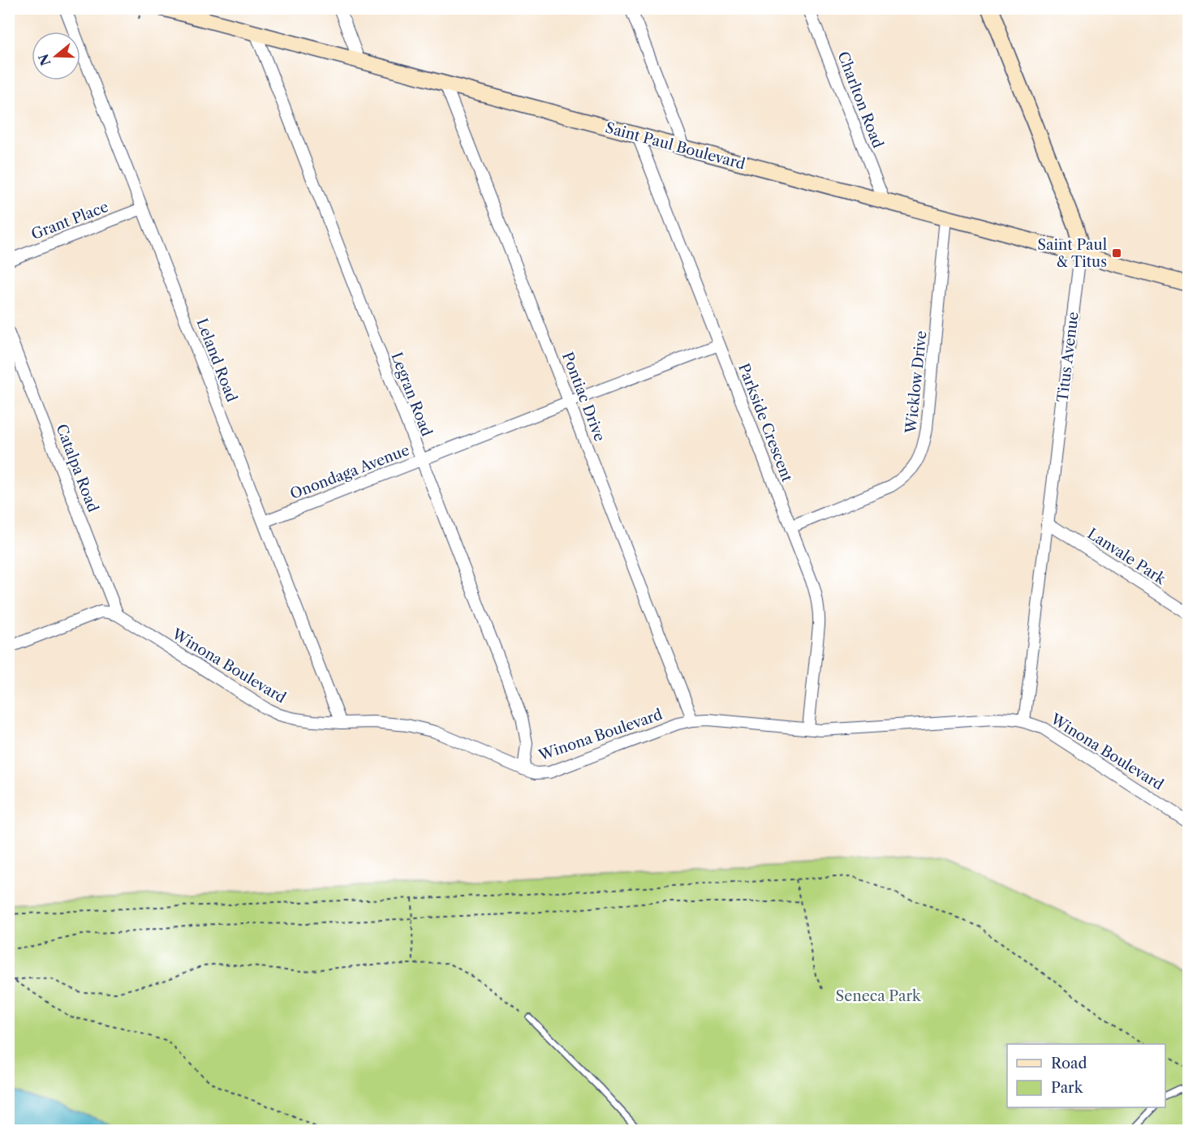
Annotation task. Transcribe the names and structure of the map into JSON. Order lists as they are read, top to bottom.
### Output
{
  "streets": {
    "main road": ["Saint Paul Boulevard", "Titus Avenue"],
    "street": [
      "Charlton Road",
      "Grant Place",
      "Leland Road",
      "Wicklow Drive",
      "Legran Road",
      "Pontiac Drive",
      "Parkside Crescent",
      "Catalpa Road",
      "Onondaga Avenue",
      "Lanvale Park",
      "Winona Boulevard"
    ]
  },
  "crossings": [
    ["Charlton Road", "Saint Paul Boulevard"],
    ["Saint Paul Boulevard", "Titus Avenue"],
    ["Saint Paul Boulevard", "Wicklow Drive"],
    ["Saint Paul Boulevard", "Legran Road"],
    ["Saint Paul Boulevard", "Pontiac Drive"],
    ["Saint Paul Boulevard", "Parkside Crescent"],
    ["Grant Place", "Leland Road"],
    ["Titus Avenue", "Lanvale Park"],
    ["Titus Avenue", "Winona Boulevard"],
    ["Leland Road", "Onondaga Avenue"],
    ["Leland Road", "Winona Boulevard"],
    ["Wicklow Drive", "Parkside Crescent"],
    ["Legran Road", "Onondaga Avenue"],
    ["Legran Road", "Winona Boulevard"],
    ["Pontiac Drive", "Onondaga Avenue"],
    ["Pontiac Drive", "Winona Boulevard"],
    ["Parkside Crescent", "Onondaga Avenue"],
    ["Parkside Crescent", "Winona Boulevard"],
    ["Catalpa Road", "Winona Boulevard"]
  ],
  "parks": ["Seneca Park"],
  "places": {
    "transit": ["Saint Paul & Titus"]
  },
  "legend": ["Road", "Park"],
  "north": "left"
}
